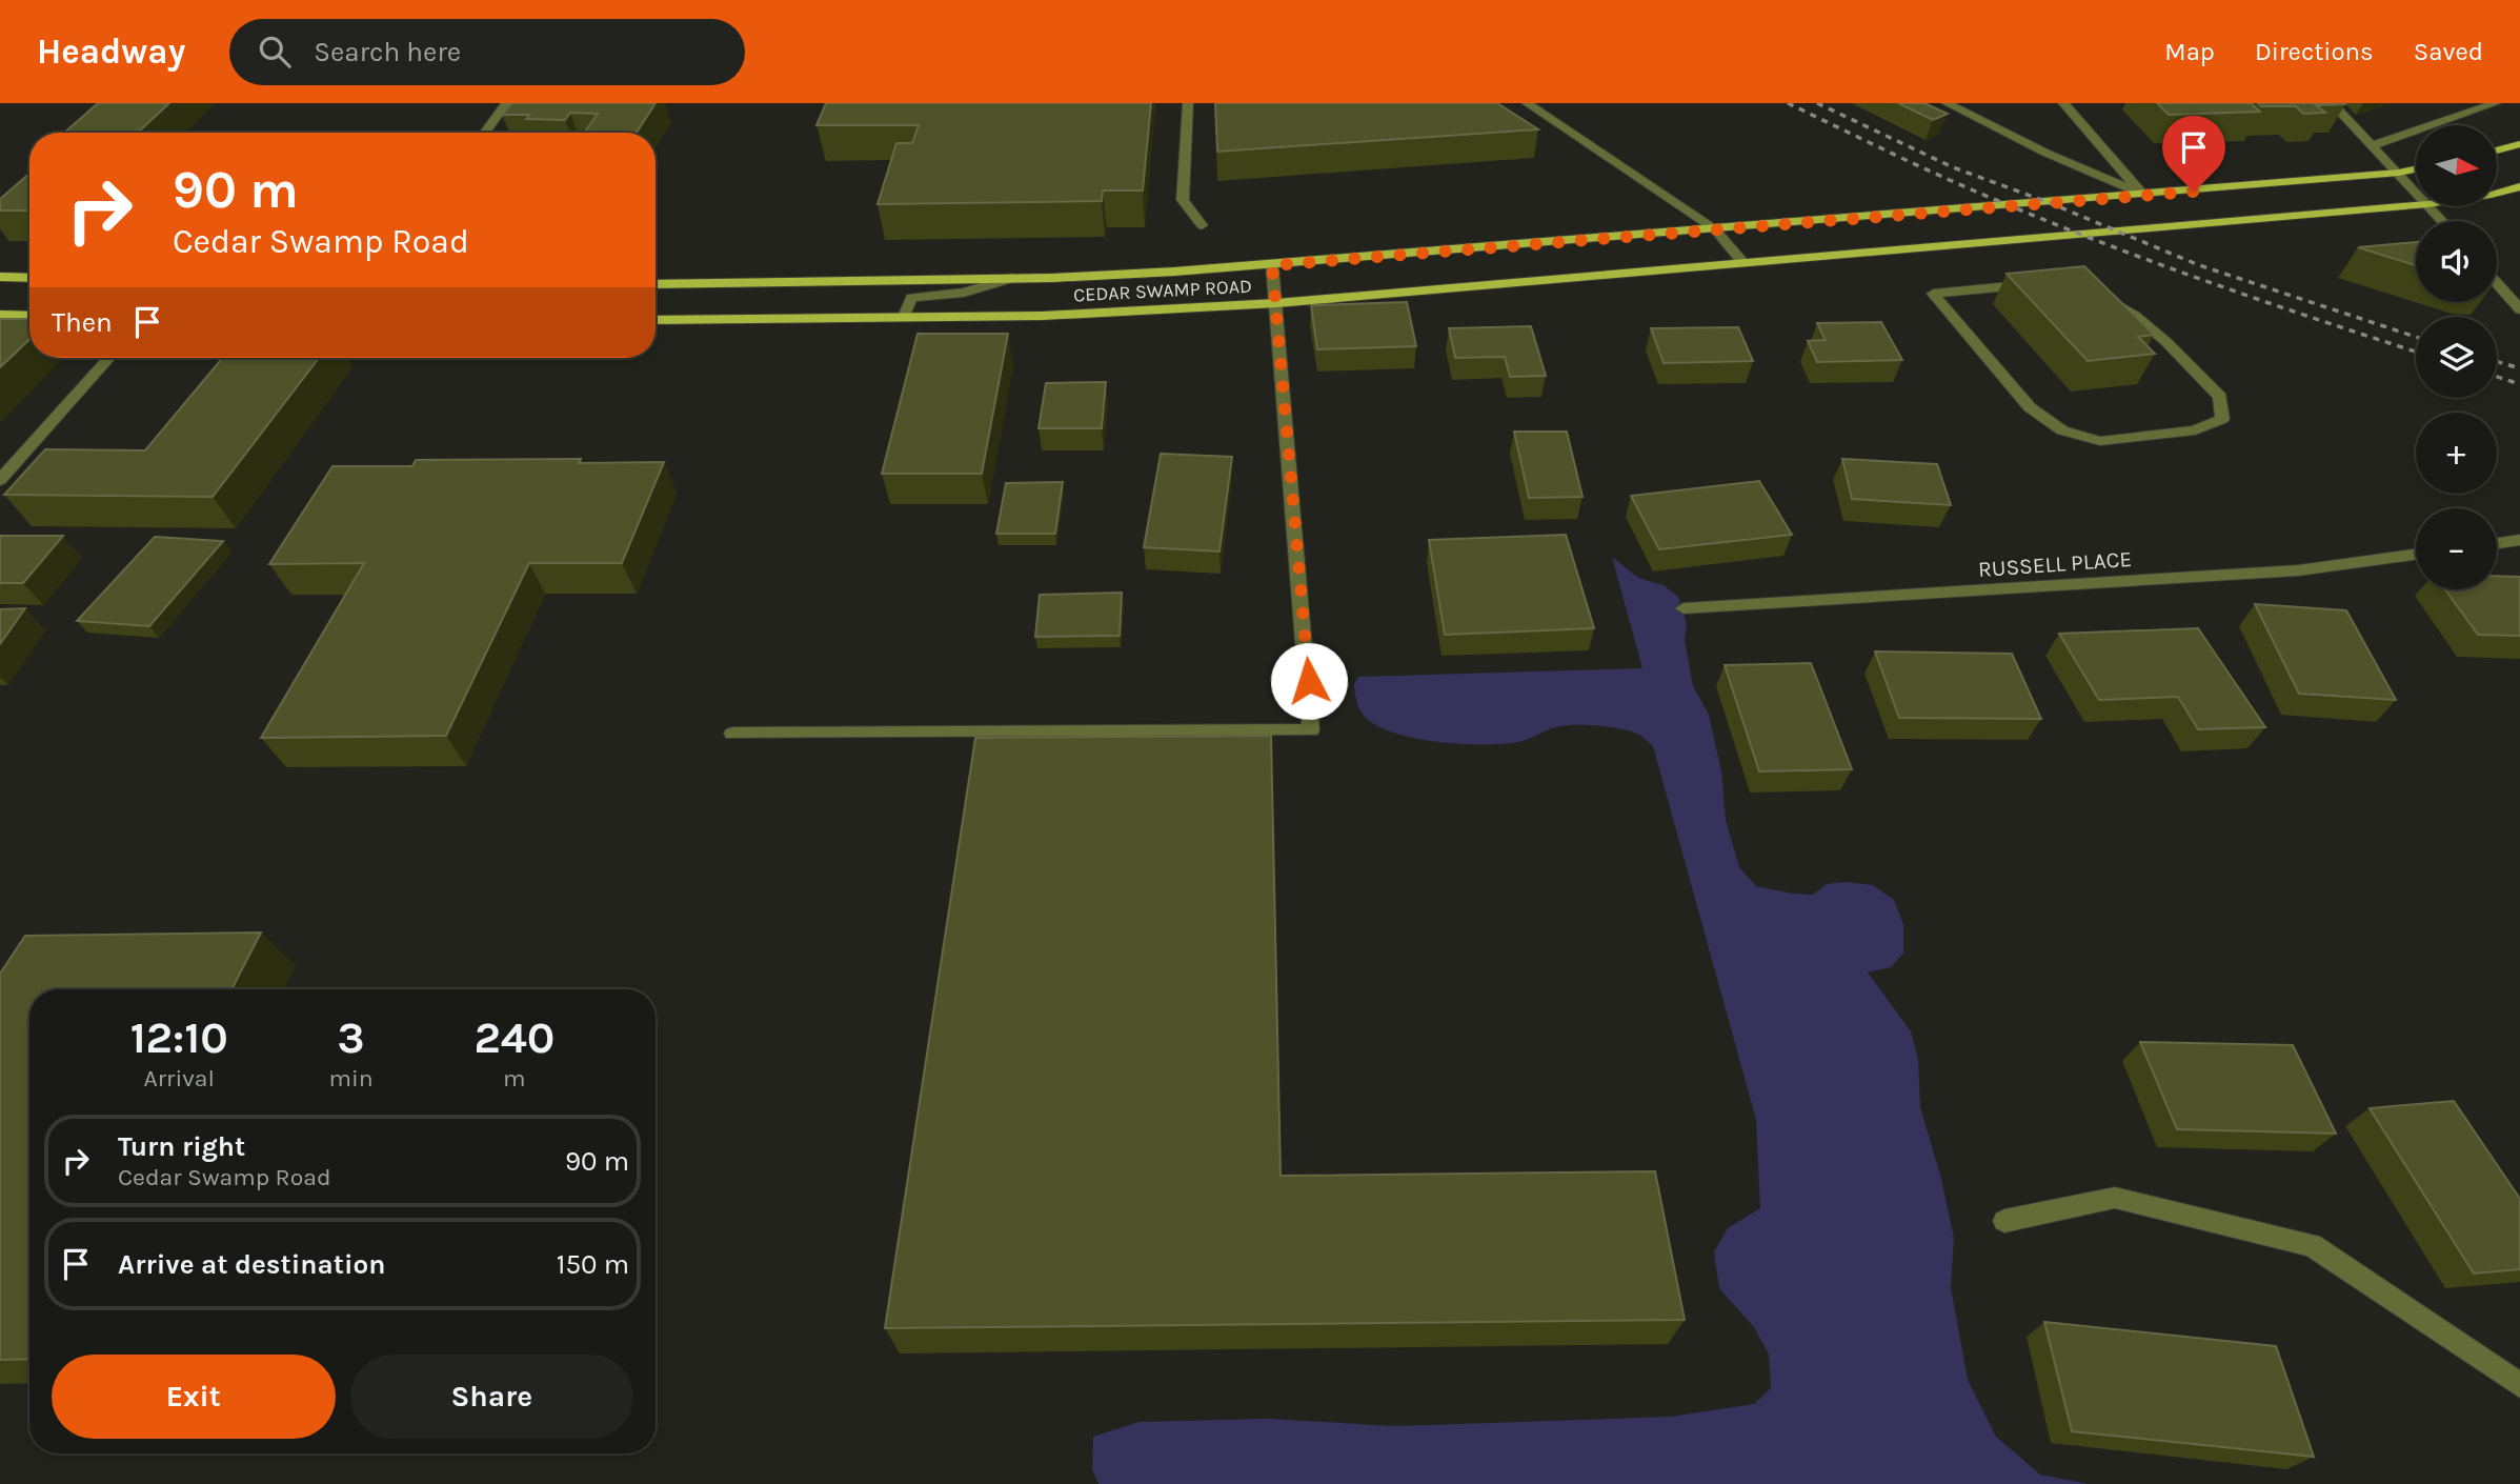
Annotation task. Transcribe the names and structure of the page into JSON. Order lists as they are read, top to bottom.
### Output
{
  "streets": {
    "main road": ["CEDAR SWAMP ROAD"],
    "street": ["RUSSELL PLACE"]
  },
  "north": "right",
  "page": {
    "header": "Headway",
    "search": "Search here",
    "nav": ["Map", "Directions", "Saved"],
    "map_buttons": ["+", "−"],
    "turn": ["90 m", "Cedar Swamp Road"],
    "then": "Then",
    "eta": [
      "12:10",
      "Arrival",
      "3",
      "min",
      "240",
      "m"
    ],
    "list": [
      {
        "name": "Turn right",
        "note": "Cedar Swamp Road",
        "value": "90 m"
      },
      {
        "name": "Arrive at destination",
        "value": "150 m"
      }
    ],
    "buttons": ["Exit", "Share"]
  }
}
